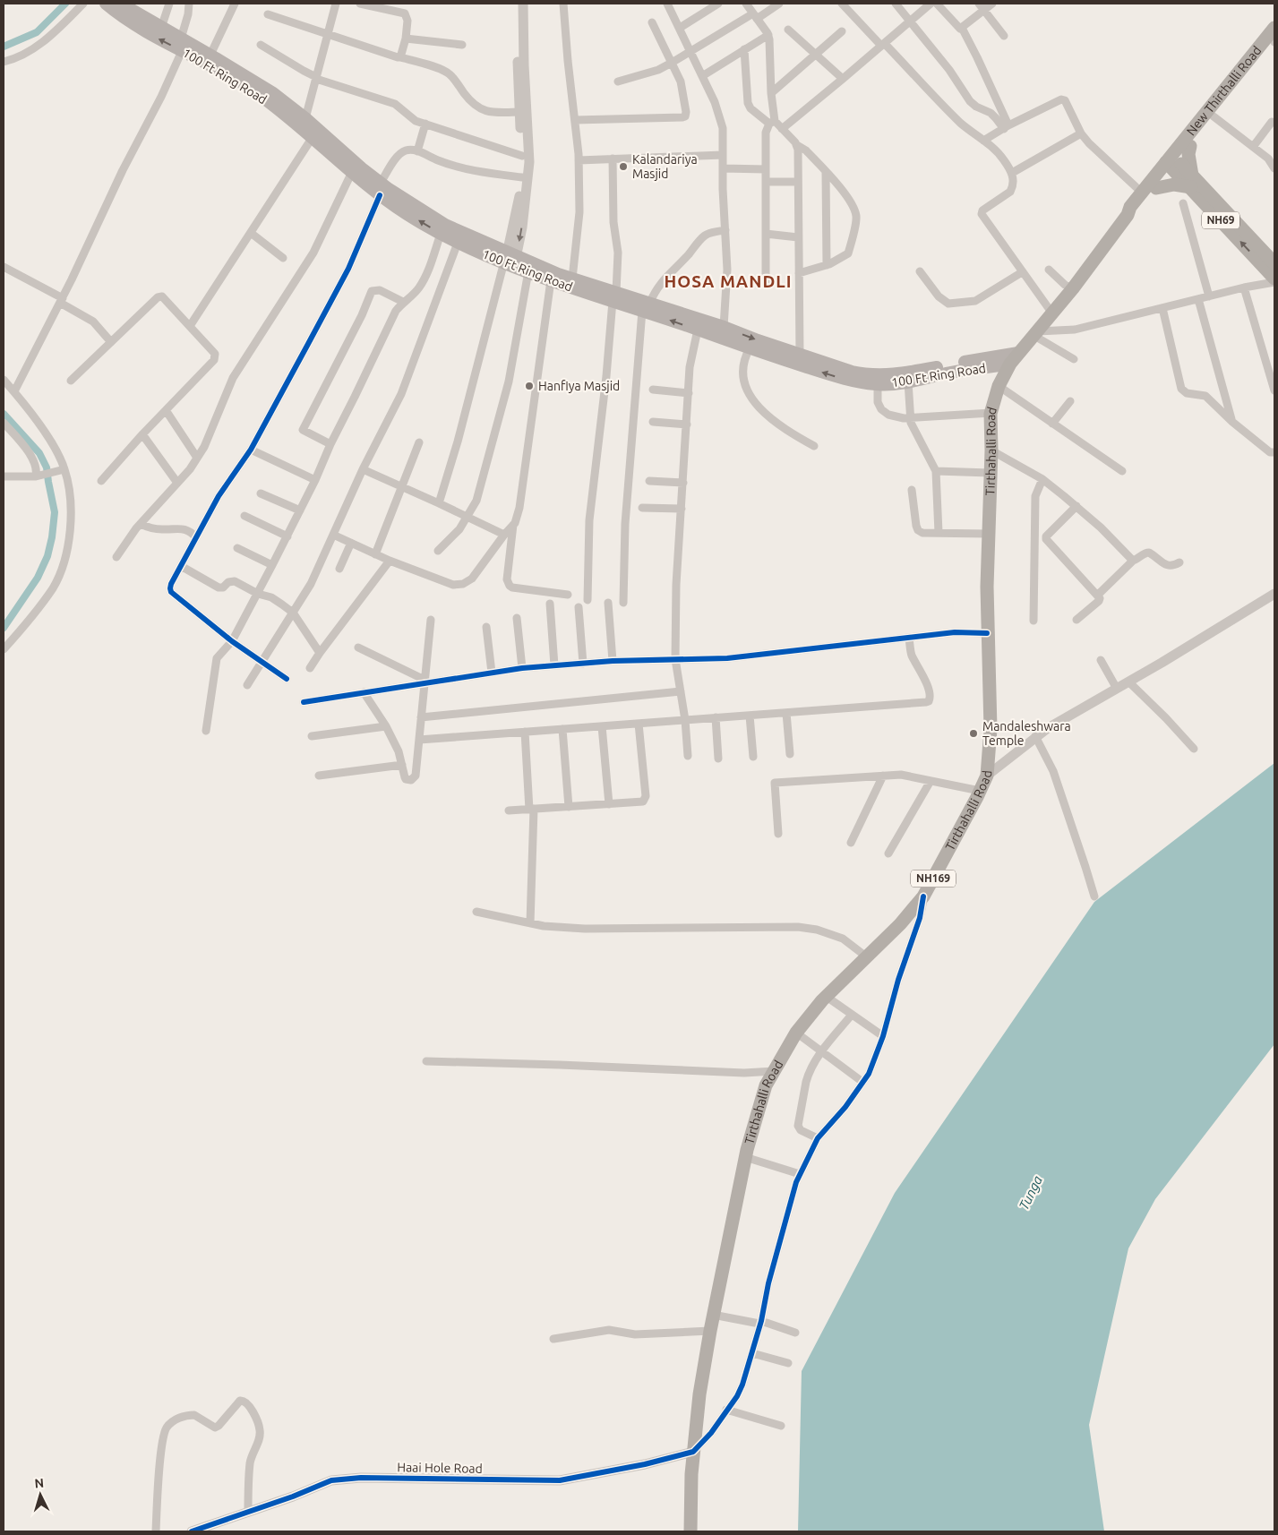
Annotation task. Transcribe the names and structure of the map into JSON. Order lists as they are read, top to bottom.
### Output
{
  "streets": {
    "highway": [
      "New Thirthalli Road",
      "NH69",
      "Tirthahalli Road",
      "NH169"
    ],
    "main road": ["100 Ft Ring Road"],
    "street": ["Haai Hole Road"]
  },
  "crossings": [
    ["100 Ft Ring Road", "Tirthahalli Road"],
    ["New Thirthalli Road", "NH69"],
    ["New Thirthalli Road", "Tirthahalli Road"],
    ["New Thirthalli Road", "NH169"],
    ["NH69", "Tirthahalli Road"],
    ["NH69", "NH169"],
    ["Tirthahalli Road", "NH169"],
    ["Tirthahalli Road", "Haai Hole Road"]
  ],
  "districts": ["HOSA MANDLI"],
  "water": ["Tunga"],
  "places": ["Kalandariya Masjid", "Hanfiya Masjid", "Mandaleshwara Temple"],
  "north": "top"
}
